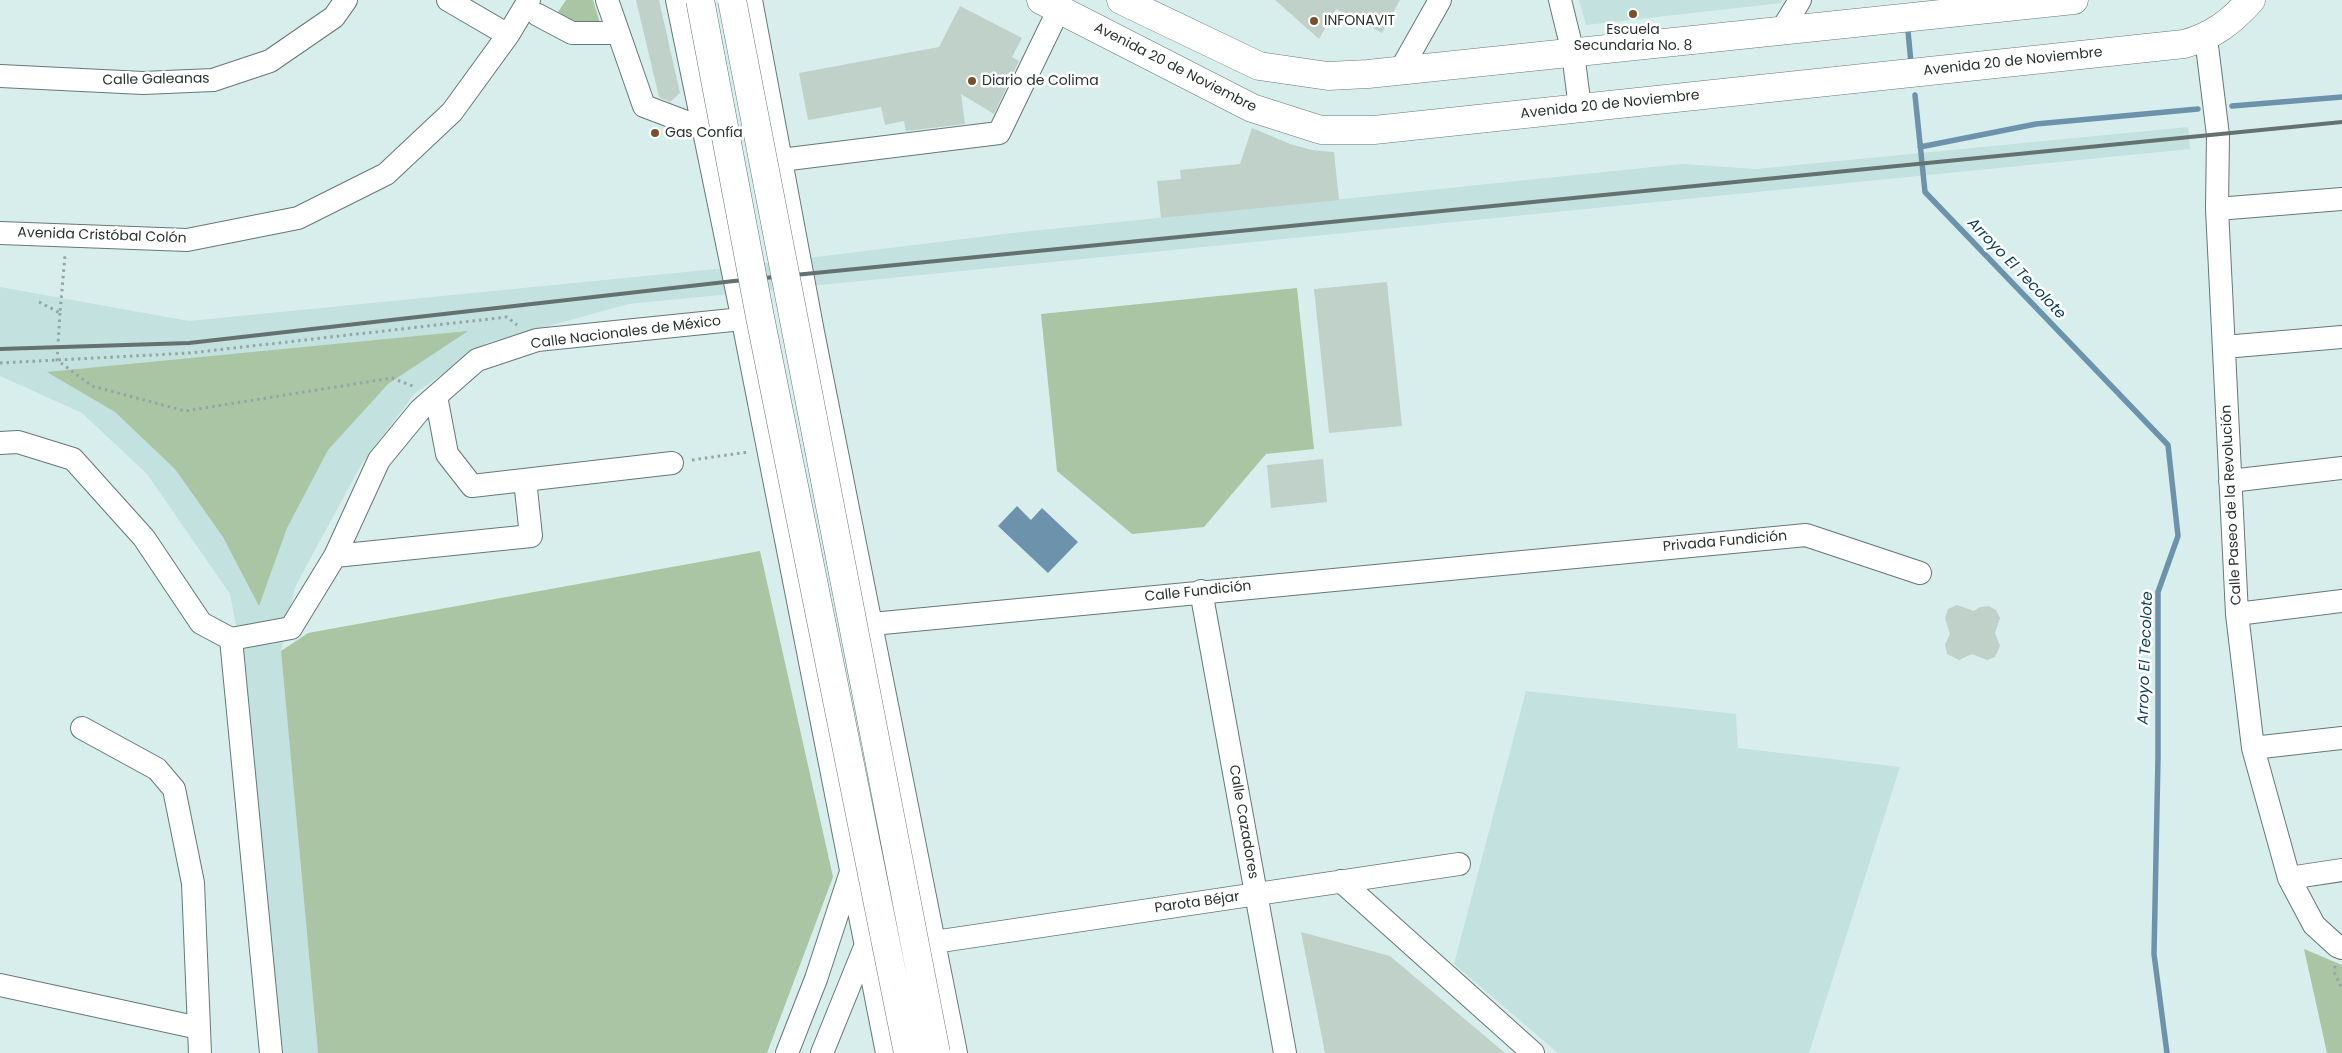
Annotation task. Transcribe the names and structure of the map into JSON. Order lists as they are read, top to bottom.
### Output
{
  "streets": {
    "main road": ["Avenida 20 de Noviembre"],
    "street": [
      "Calle Galeanas",
      "Avenida Cristóbal Colón",
      "Calle Nacionales de México",
      "Calle Paseo de la Revolución",
      "Privada Fundición",
      "Calle Fundición",
      "Calle Cazadores",
      "Parota Béjar"
    ]
  },
  "crossings": [
    ["Avenida 20 de Noviembre", "Calle Paseo de la Revolución"],
    ["Privada Fundición", "Calle Fundición"],
    ["Calle Fundición", "Calle Cazadores"],
    ["Calle Cazadores", "Parota Béjar"]
  ],
  "water": ["Arroyo El Tecolote"],
  "places": [
    "Escuela Secundaria No. 8",
    "INFONAVIT",
    "Diario de Colima",
    "Gas Confía"
  ]
}
